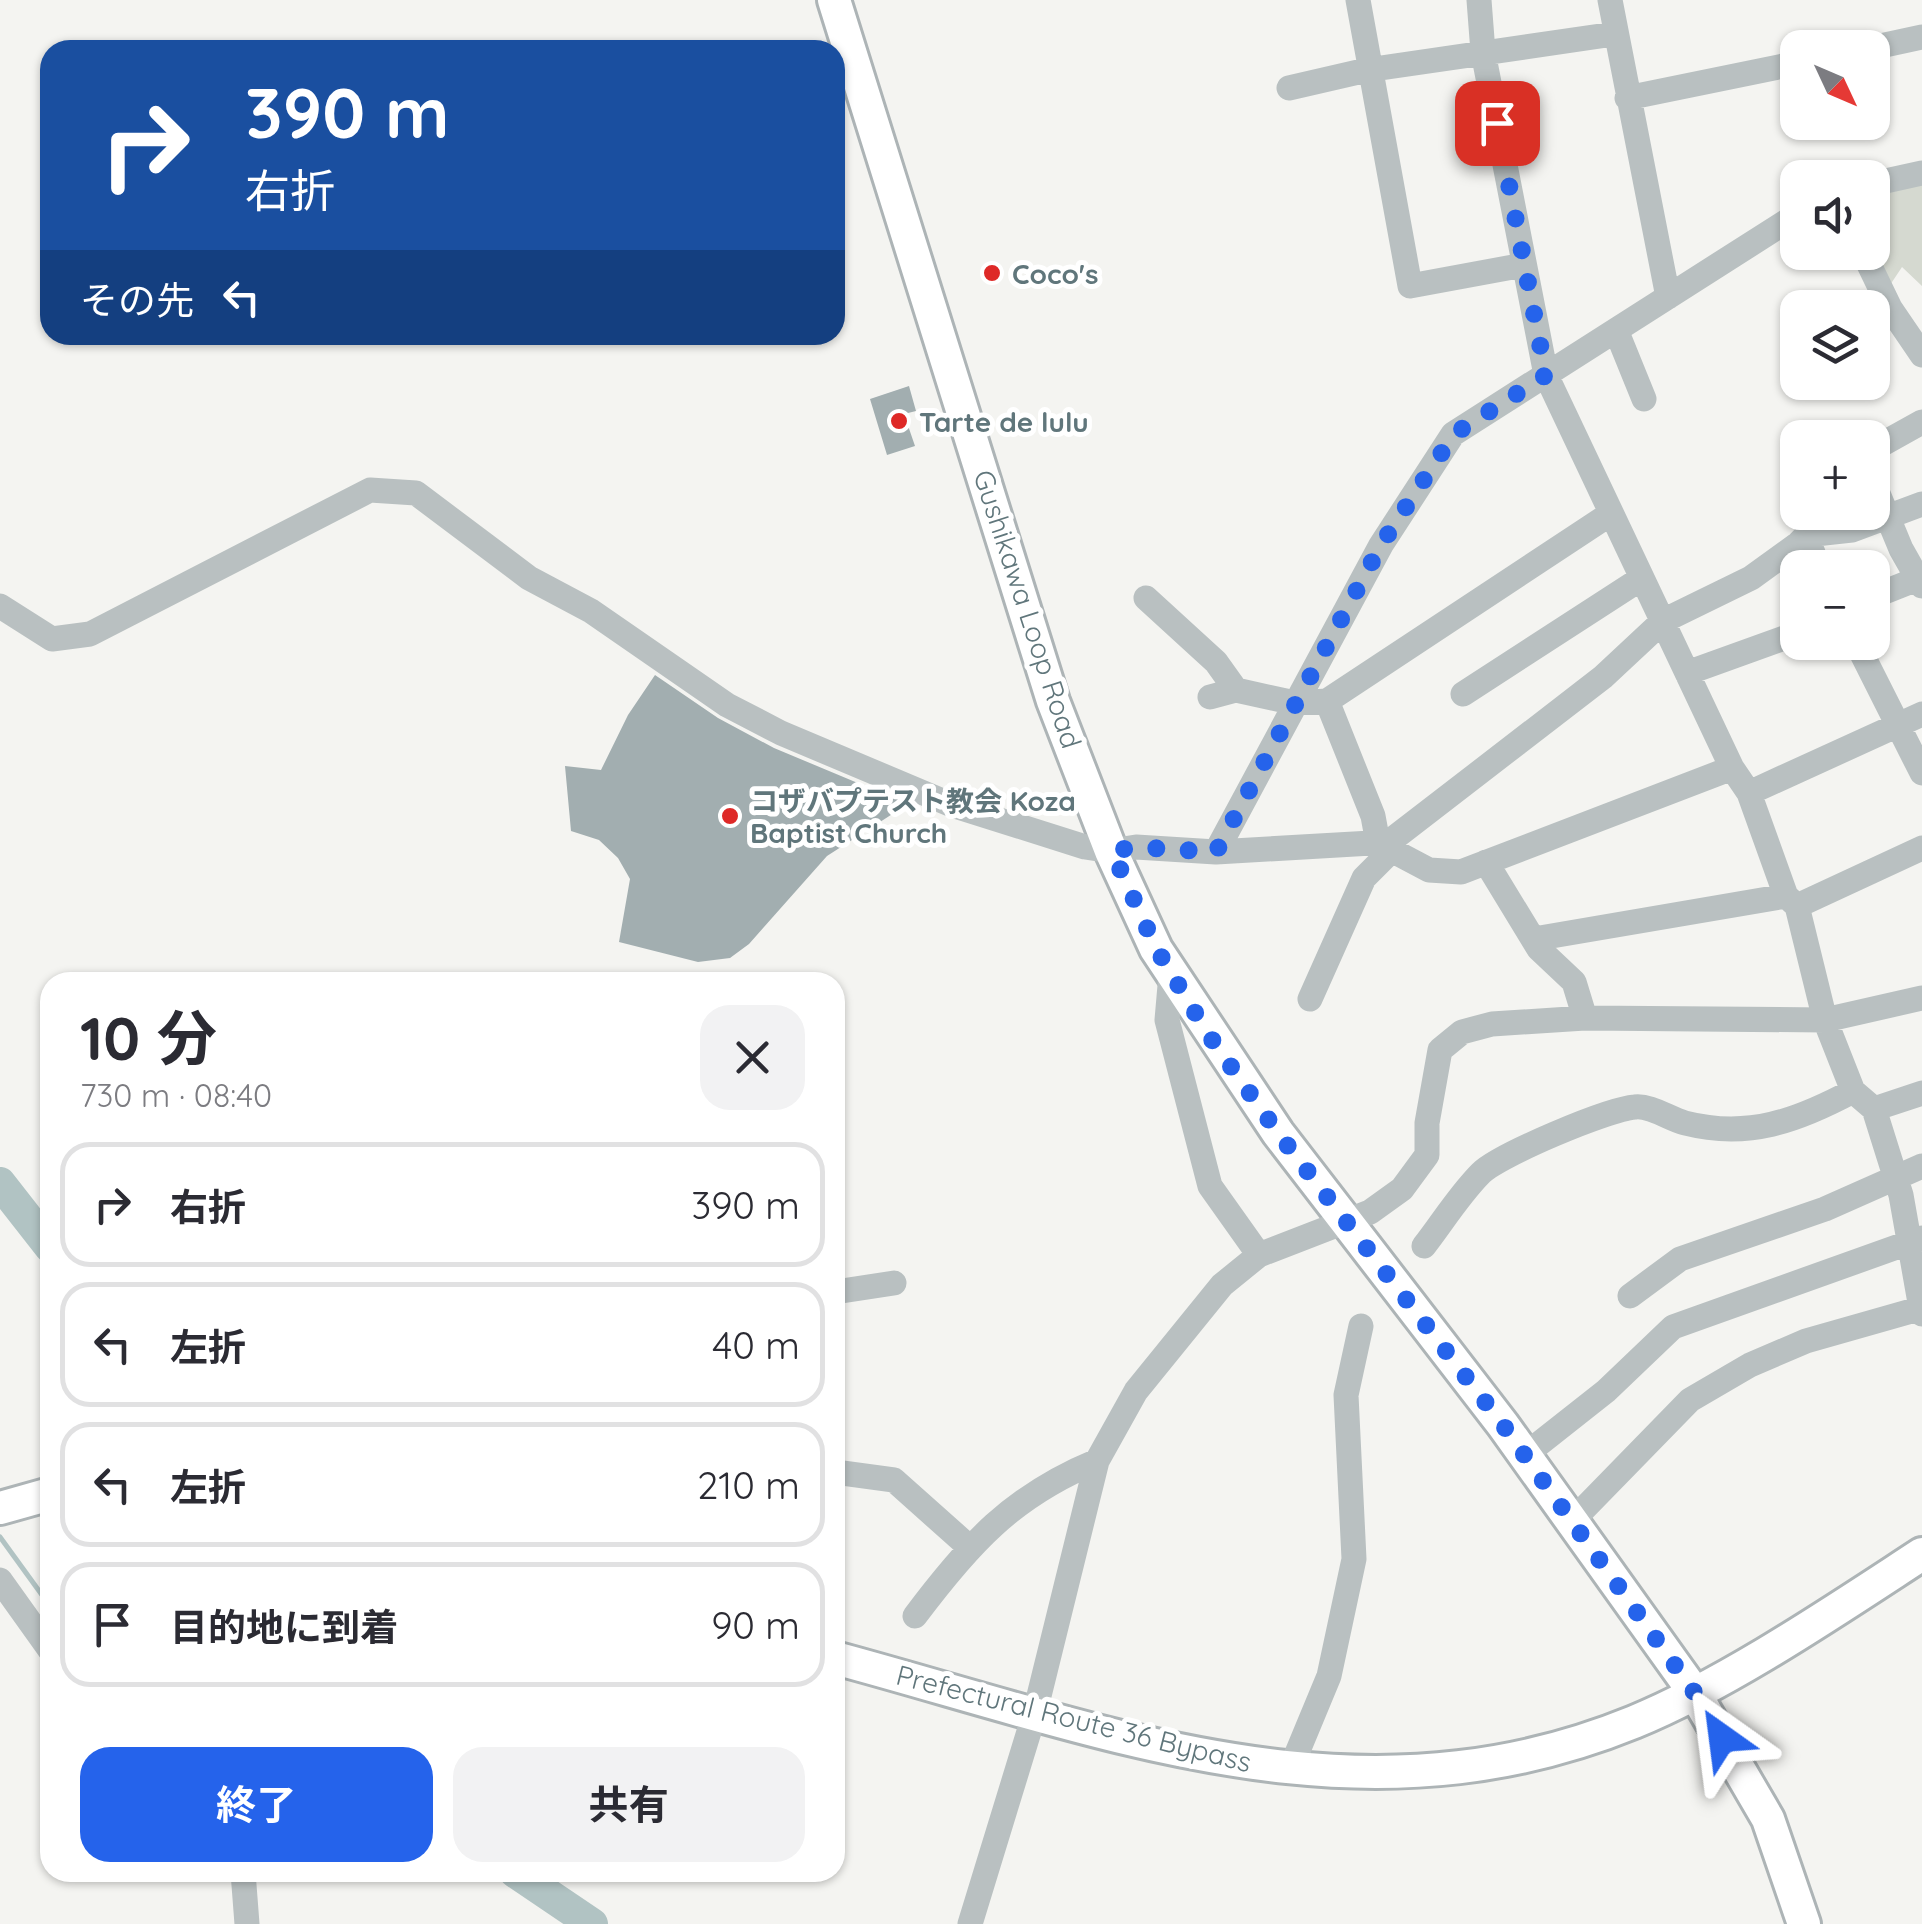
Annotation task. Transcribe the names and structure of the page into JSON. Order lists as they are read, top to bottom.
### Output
{
  "streets": {
    "main road": ["Gushikawa Loop Road", "Prefectural Route 36 Bypass"]
  },
  "crossings": [
    ["Gushikawa Loop Road", "Prefectural Route 36 Bypass"]
  ],
  "places": ["Coco's", "Tarte de lulu", "コザバプテスト教会 Koza Baptist Church"],
  "north": "bottom right",
  "page": {
    "map_buttons": ["+", "−"],
    "turn": ["390 m", "右折"],
    "then": "その先",
    "heading": ["10 分", "730 m · 08:40"],
    "list": [
      {
        "name": "右折",
        "value": "390 m"
      },
      {
        "name": "左折",
        "value": "40 m"
      },
      {
        "name": "左折",
        "value": "210 m"
      },
      {
        "name": "目的地に到着",
        "value": "90 m"
      }
    ],
    "buttons": ["終了", "共有"]
  }
}
